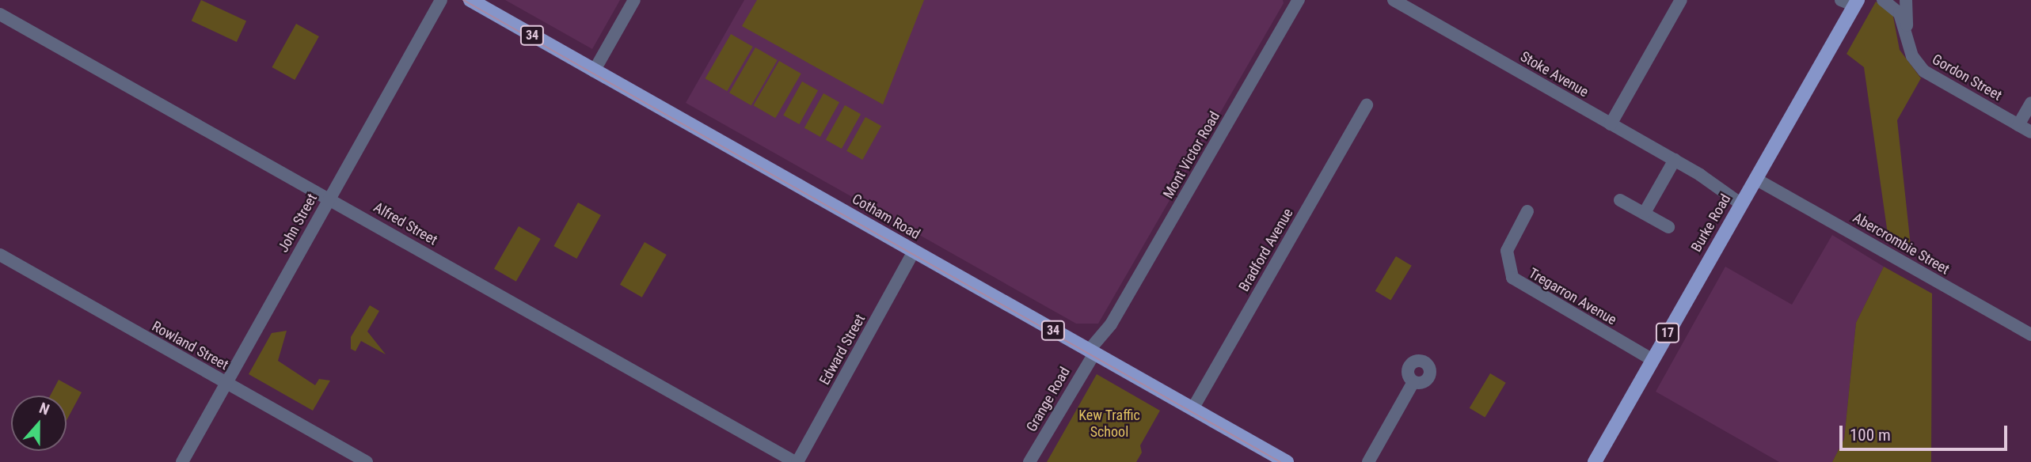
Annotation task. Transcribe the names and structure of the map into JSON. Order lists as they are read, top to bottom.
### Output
{
  "streets": {
    "main road": [
      "34",
      "Cotham Road",
      "Burke Road",
      "17"
    ],
    "street": [
      "Stoke Avenue",
      "Gordon Street",
      "Mont Victor Road",
      "John Street",
      "Alfred Street",
      "Abercrombie Street",
      "Bradford Avenue",
      "Tregarron Avenue",
      "Rowland Street",
      "Edward Street",
      "Grange Road"
    ]
  },
  "crossings": [
    ["Stoke Avenue", "Burke Road"],
    ["Mont Victor Road", "Cotham Road"],
    ["Mont Victor Road", "Grange Road"],
    ["Cotham Road", "Bradford Avenue"],
    ["Cotham Road", "Edward Street"],
    ["Cotham Road", "Grange Road"],
    ["John Street", "Alfred Street"],
    ["John Street", "Rowland Street"],
    ["Burke Road", "Abercrombie Street"],
    ["Burke Road", "Tregarron Avenue"],
    ["Alfred Street", "Edward Street"]
  ],
  "parks": ["Kew Traffic School"],
  "scale_bar": "100 m",
  "north": "top"
}
